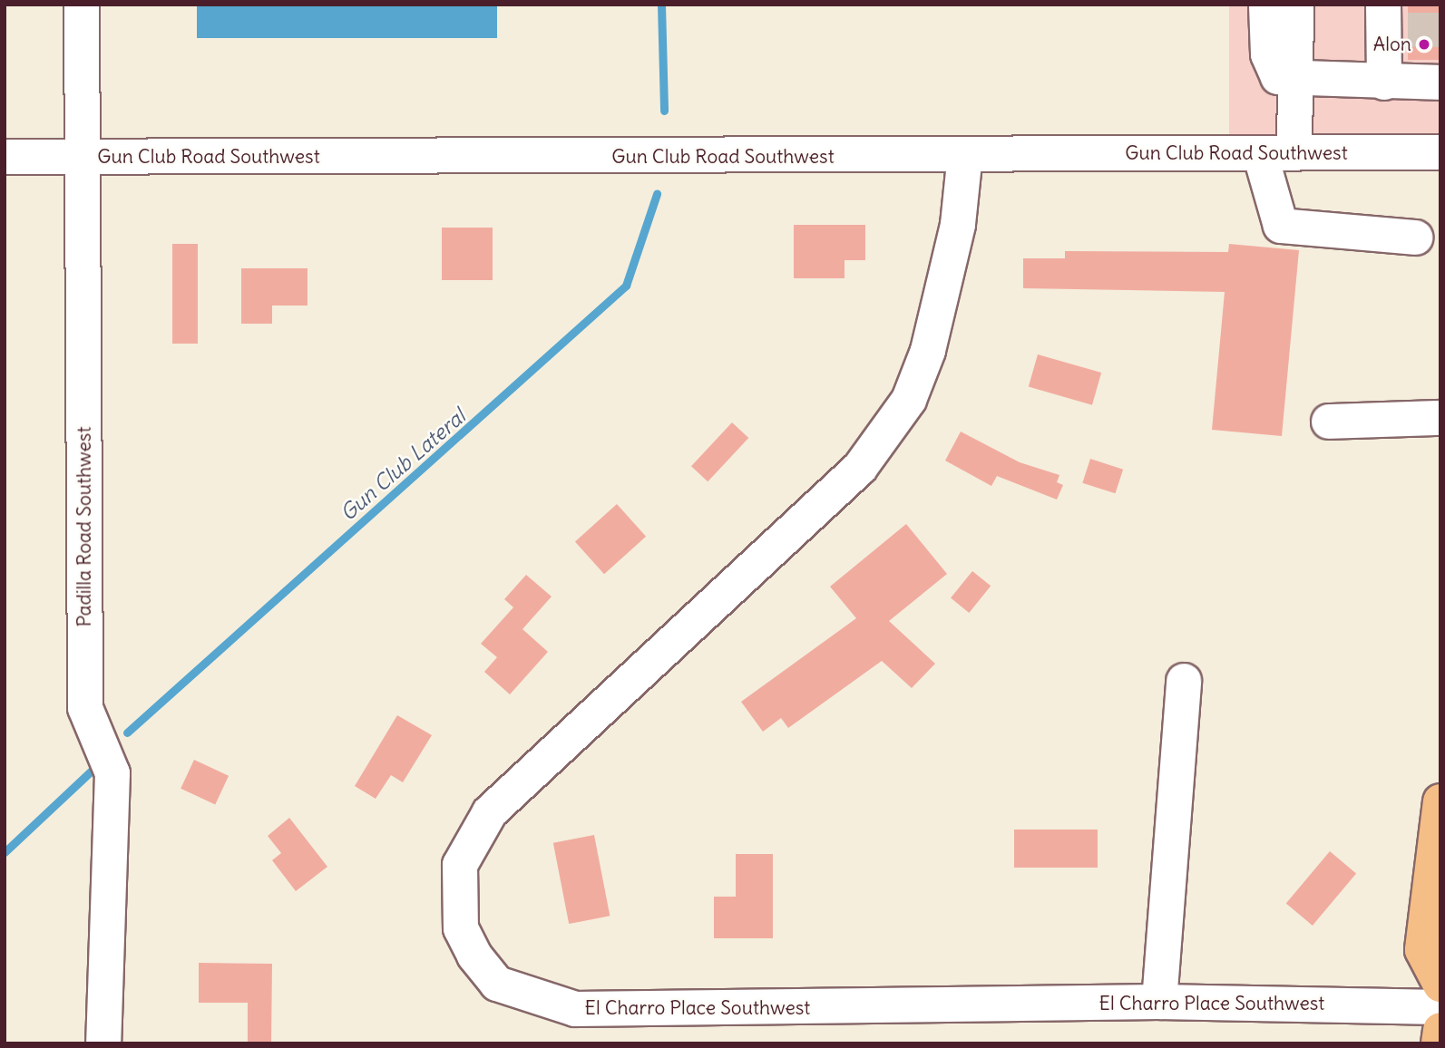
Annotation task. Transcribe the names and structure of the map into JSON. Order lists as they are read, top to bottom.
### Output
{
  "streets": {
    "street": ["Gun Club Road Southwest", "Padilla Road Southwest", "El Charro Place Southwest"]
  },
  "crossings": [
    ["Gun Club Road Southwest", "Padilla Road Southwest"],
    ["Gun Club Road Southwest", "El Charro Place Southwest"]
  ],
  "water": ["Gun Club Lateral"],
  "places": ["Alon"]
}
